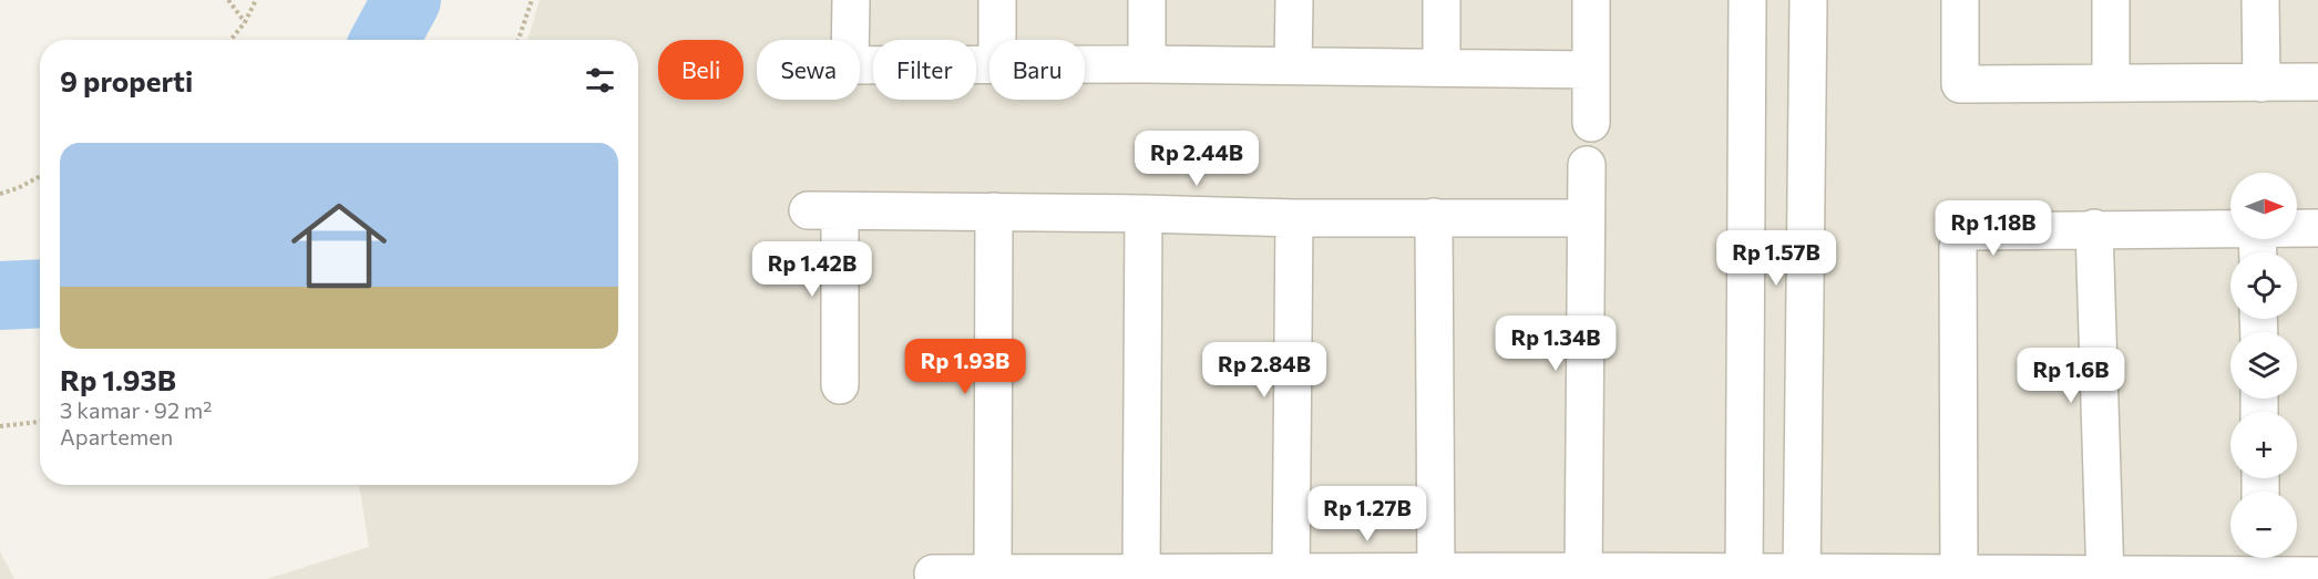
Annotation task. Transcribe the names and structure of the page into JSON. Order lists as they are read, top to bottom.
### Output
{
  "north": "right",
  "page": {
    "chip": [
      "Beli",
      "Sewa",
      "Filter",
      "Baru"
    ],
    "heading": "9 properti",
    "list": [
      {
        "name": "Rp 1.93B",
        "note": "3 kamar · 92 m² · Apartemen"
      }
    ],
    "price": [
      "Rp 2.44B",
      "Rp 1.18B",
      "Rp 1.57B",
      "Rp 1.42B",
      "Rp 1.34B",
      "Rp 1.93B",
      "Rp 2.84B",
      "Rp 1.6B",
      "Rp 1.27B"
    ],
    "map_buttons": ["+", "−"]
  }
}
